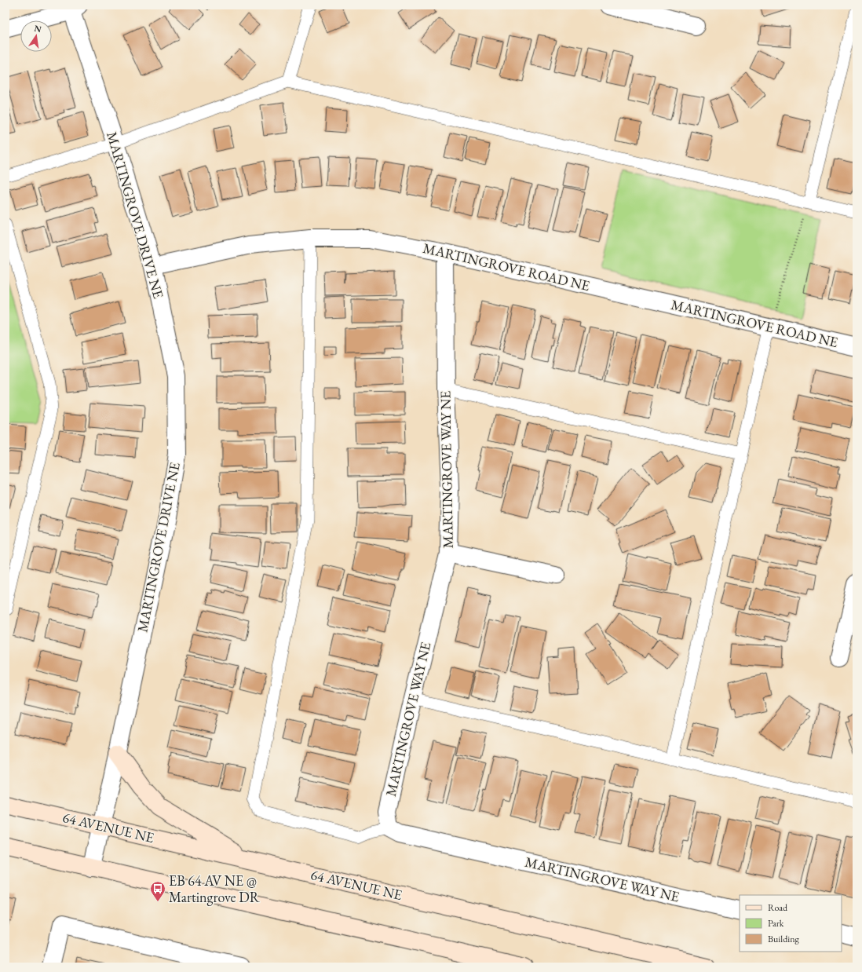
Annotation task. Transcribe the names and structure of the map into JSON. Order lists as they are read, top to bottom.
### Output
{
  "streets": {
    "main road": ["64 AVENUE NE"],
    "street": ["MARTINGROVE DRIVE NE", "MARTINGROVE ROAD NE", "MARTINGROVE WAY NE"]
  },
  "crossings": [
    ["MARTINGROVE DRIVE NE", "MARTINGROVE ROAD NE"],
    ["MARTINGROVE DRIVE NE", "64 AVENUE NE"],
    ["MARTINGROVE ROAD NE", "MARTINGROVE WAY NE"]
  ],
  "places": {
    "bus stop": ["EB 64 AV NE @ Martingrove DR"]
  },
  "legend": ["Road", "Park", "Building"],
  "north": "top"
}
